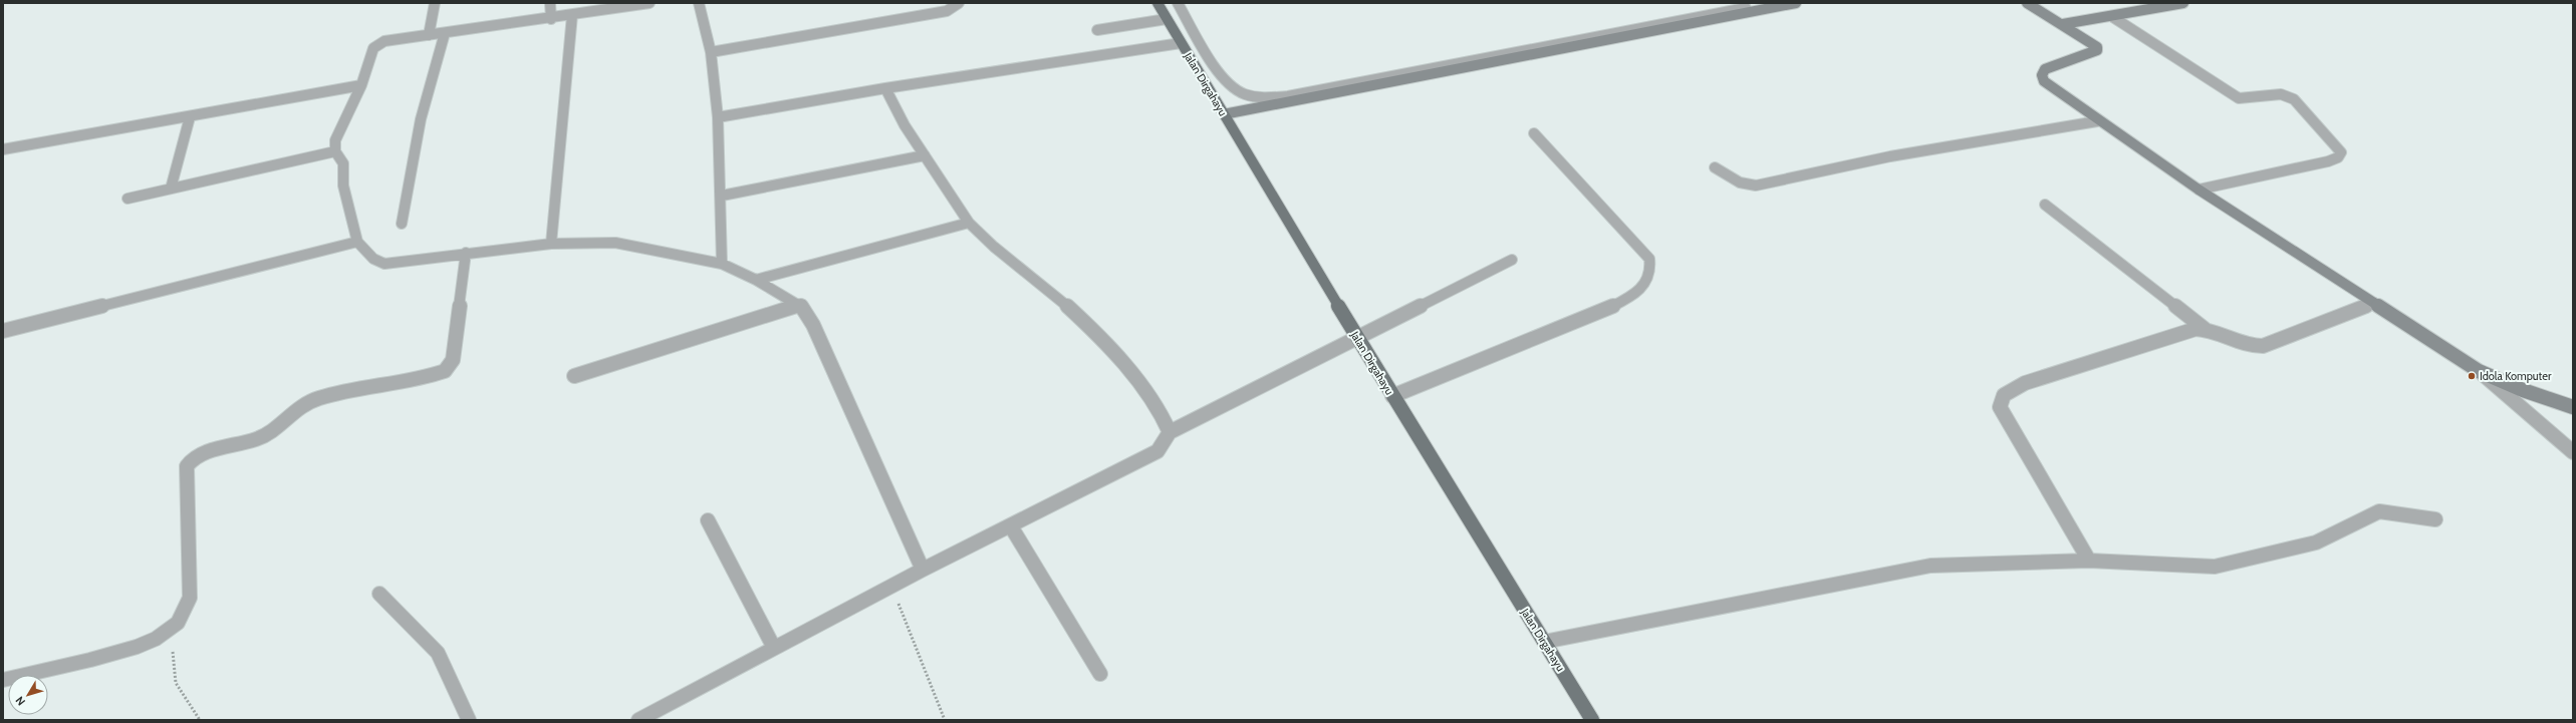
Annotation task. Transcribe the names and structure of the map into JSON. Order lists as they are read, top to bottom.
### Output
{
  "streets": {
    "main road": ["Jalan Dirgahayu"]
  },
  "places": ["Idola Komputer"],
  "north": "bottom left"
}
